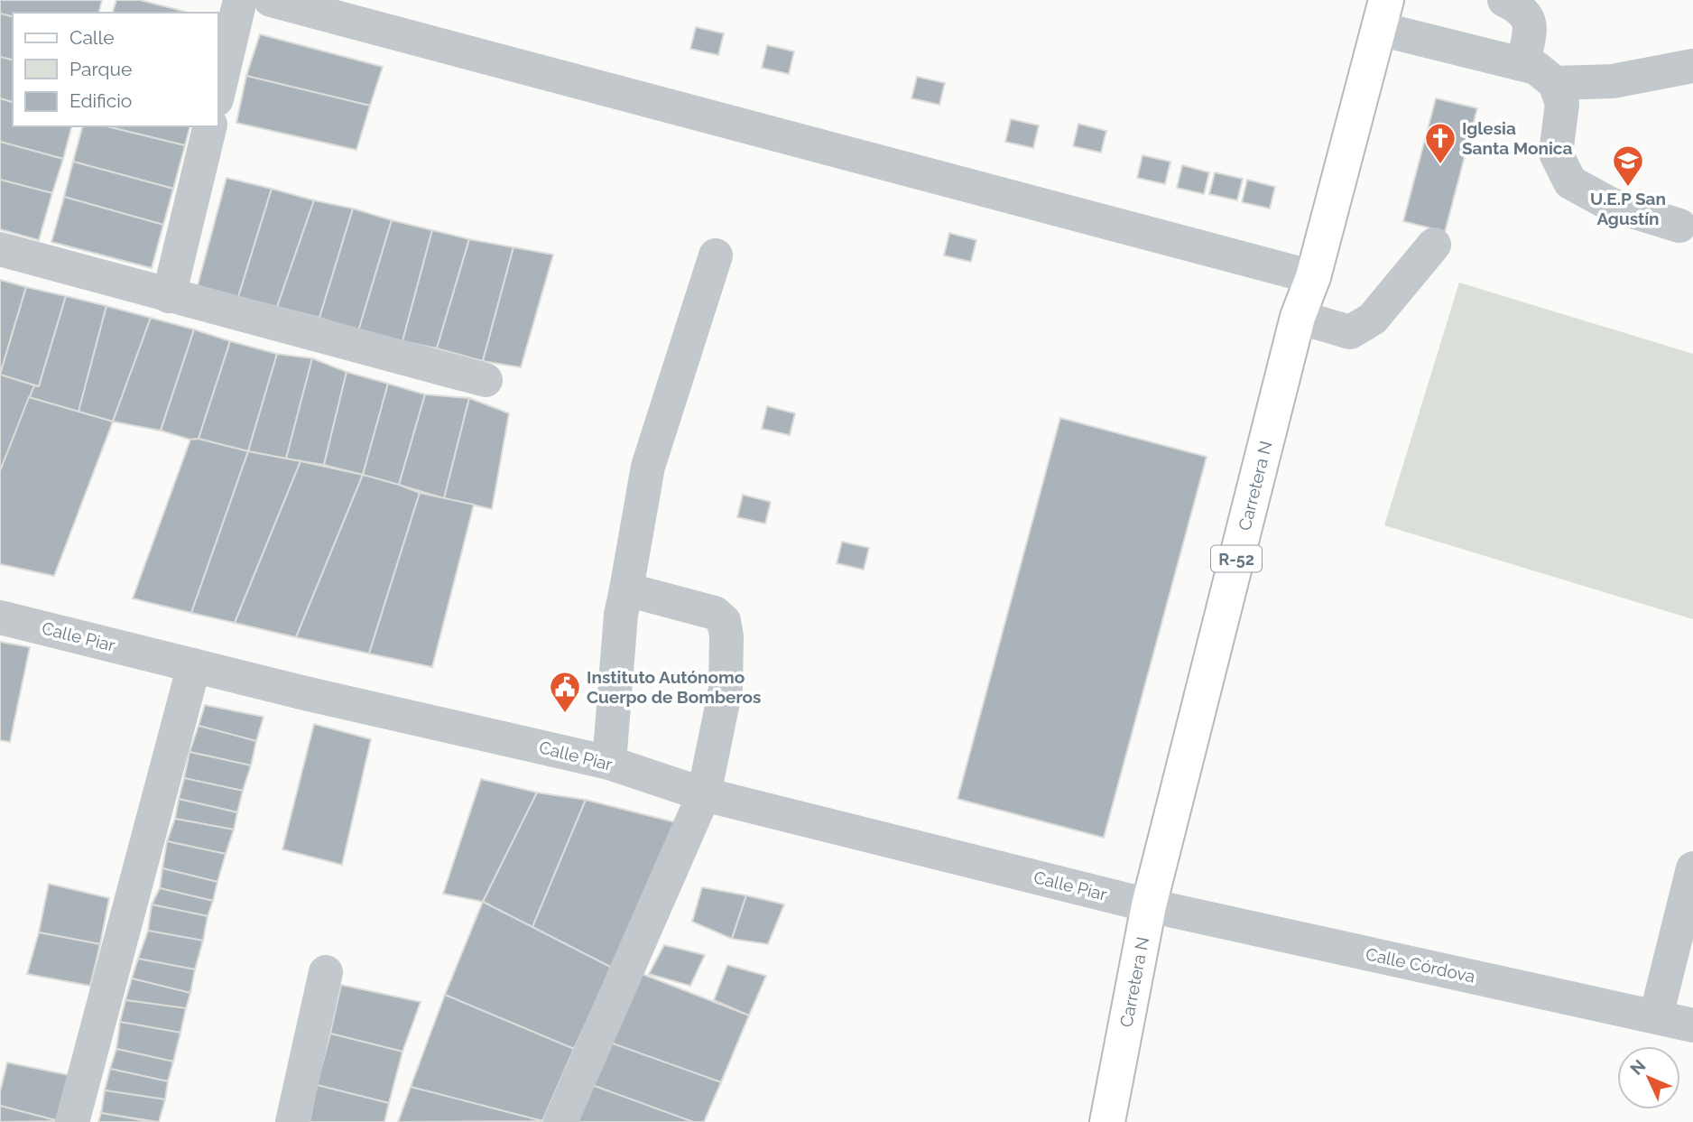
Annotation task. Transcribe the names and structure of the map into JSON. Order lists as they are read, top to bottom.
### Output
{
  "streets": {
    "main road": ["Carretera N", "R-52"],
    "street": ["Calle Piar", "Calle Córdova"]
  },
  "crossings": [
    ["Carretera N", "Calle Piar"],
    ["Carretera N", "Calle Córdova"],
    ["Calle Piar", "Calle Córdova"]
  ],
  "places": {
    "church": ["Iglesia Santa Monica"],
    "school or university": ["U.E.P San Agustín"],
    "public building": ["Instituto Autónomo Cuerpo de Bomberos"]
  },
  "legend": ["Calle", "Parque", "Edificio"],
  "north": "top left"
}
